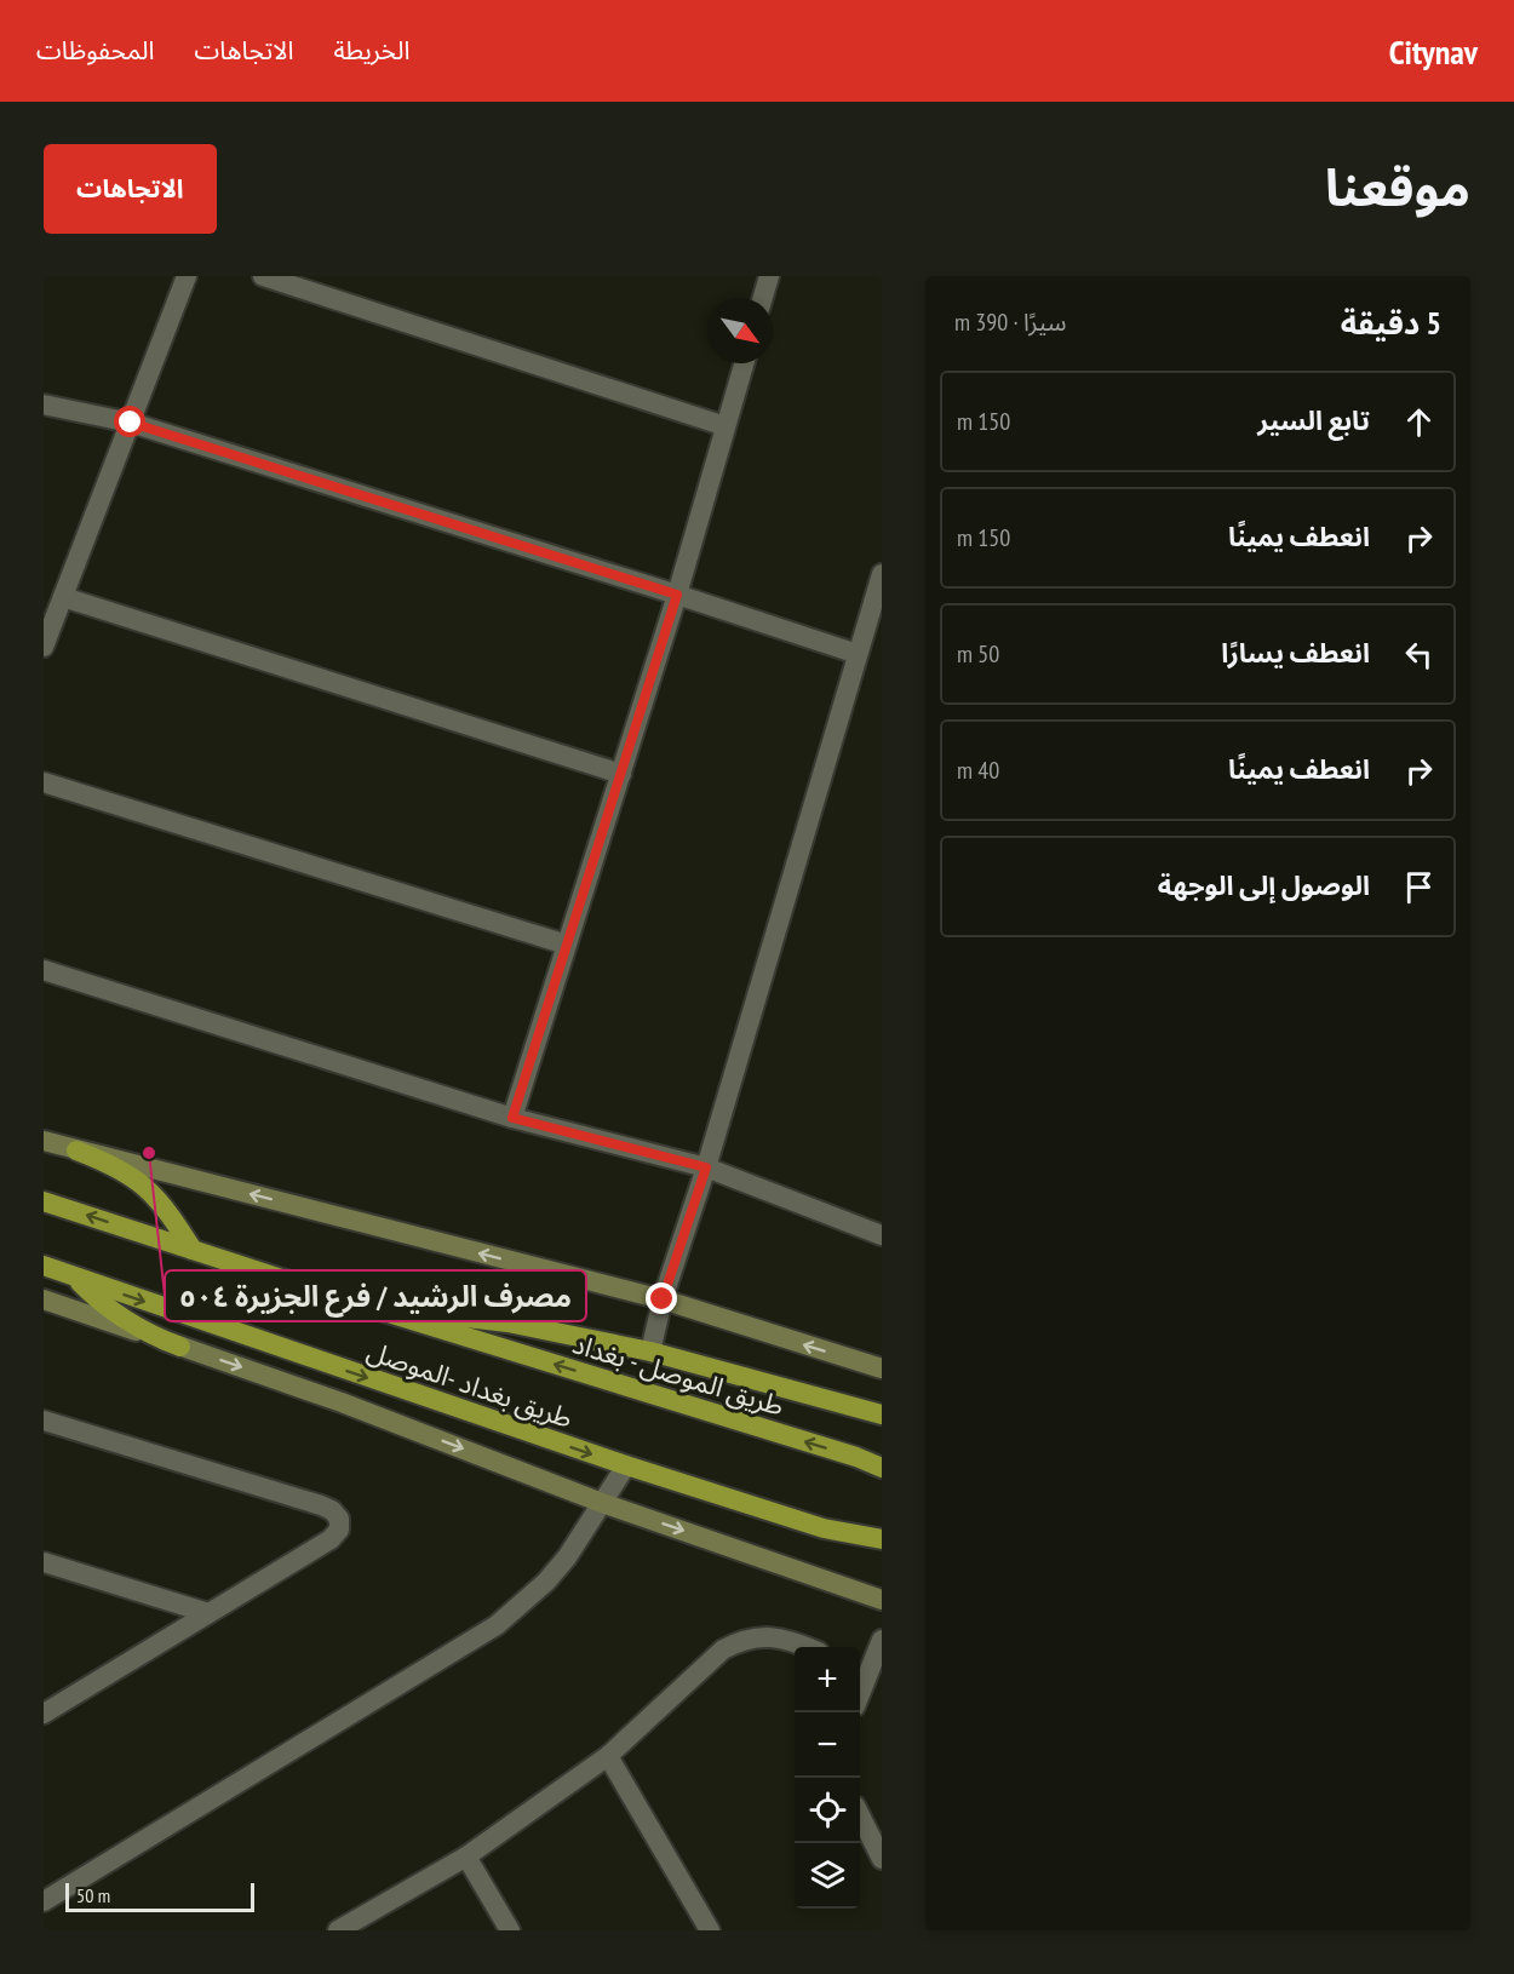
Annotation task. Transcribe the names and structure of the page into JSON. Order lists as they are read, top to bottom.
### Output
{
  "streets": {
    "highway": ["طريق الموصل - بغداد", "طريق بغداد -الموصل"]
  },
  "places": ["مصرف الرشيد / فرع الجزيرة ٥٠٤"],
  "scale_bar": "50 m",
  "north": "bottom right",
  "page": {
    "header": "Citynav",
    "nav": ["الخريطة", "الاتجاهات", "المحفوظات"],
    "title": "موقعنا",
    "buttons": "الاتجاهات",
    "heading": ["5 دقيقة", "سيرًا · 390 m"],
    "list": [
      ["تابع السير", "150 m"],
      ["انعطف يمينًا", "150 m"],
      ["انعطف يسارًا", "50 m"],
      ["انعطف يمينًا", "40 m"],
      "الوصول إلى الوجهة"
    ],
    "map_buttons": ["+", "−"],
    "scale": "50 m"
  }
}
